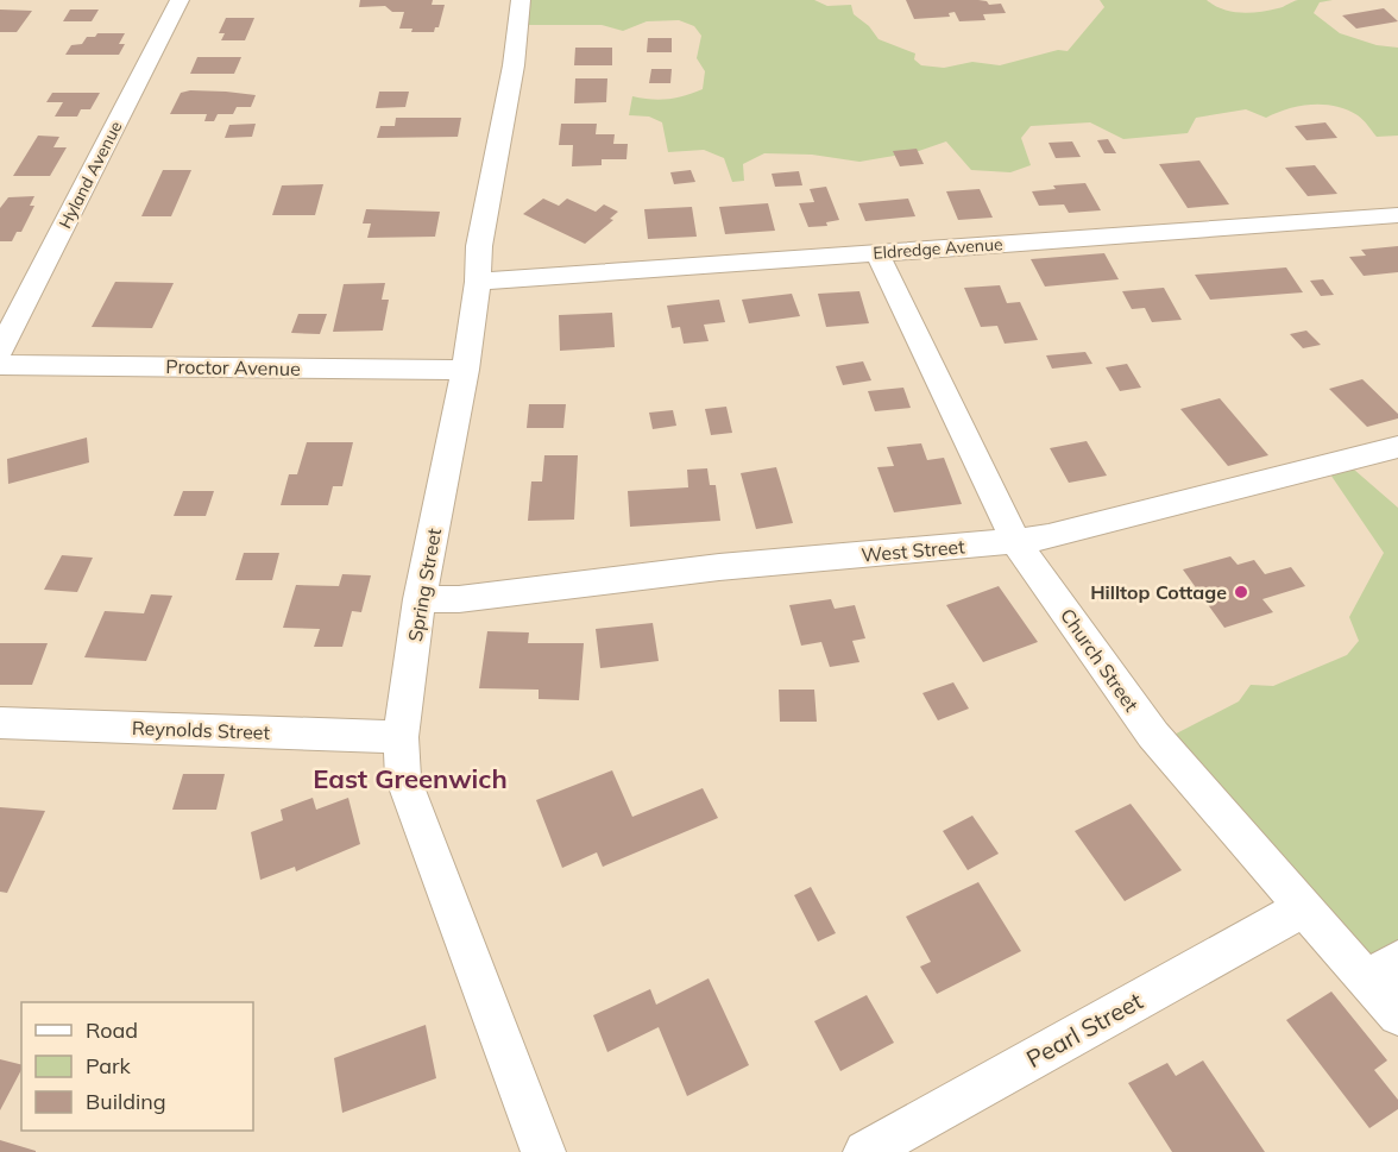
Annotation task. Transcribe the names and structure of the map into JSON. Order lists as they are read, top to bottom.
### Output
{
  "streets": {
    "street": [
      "Hyland Avenue",
      "Eldredge Avenue",
      "Proctor Avenue",
      "West Street",
      "Spring Street",
      "Church Street",
      "Reynolds Street",
      "Pearl Street"
    ]
  },
  "crossings": [
    ["Eldredge Avenue", "Spring Street"],
    ["Eldredge Avenue", "Church Street"],
    ["Proctor Avenue", "Spring Street"],
    ["West Street", "Spring Street"],
    ["West Street", "Church Street"],
    ["Spring Street", "Reynolds Street"],
    ["Church Street", "Pearl Street"]
  ],
  "districts": ["East Greenwich"],
  "places": ["Hilltop Cottage"],
  "legend": ["Road", "Park", "Building"]
}
